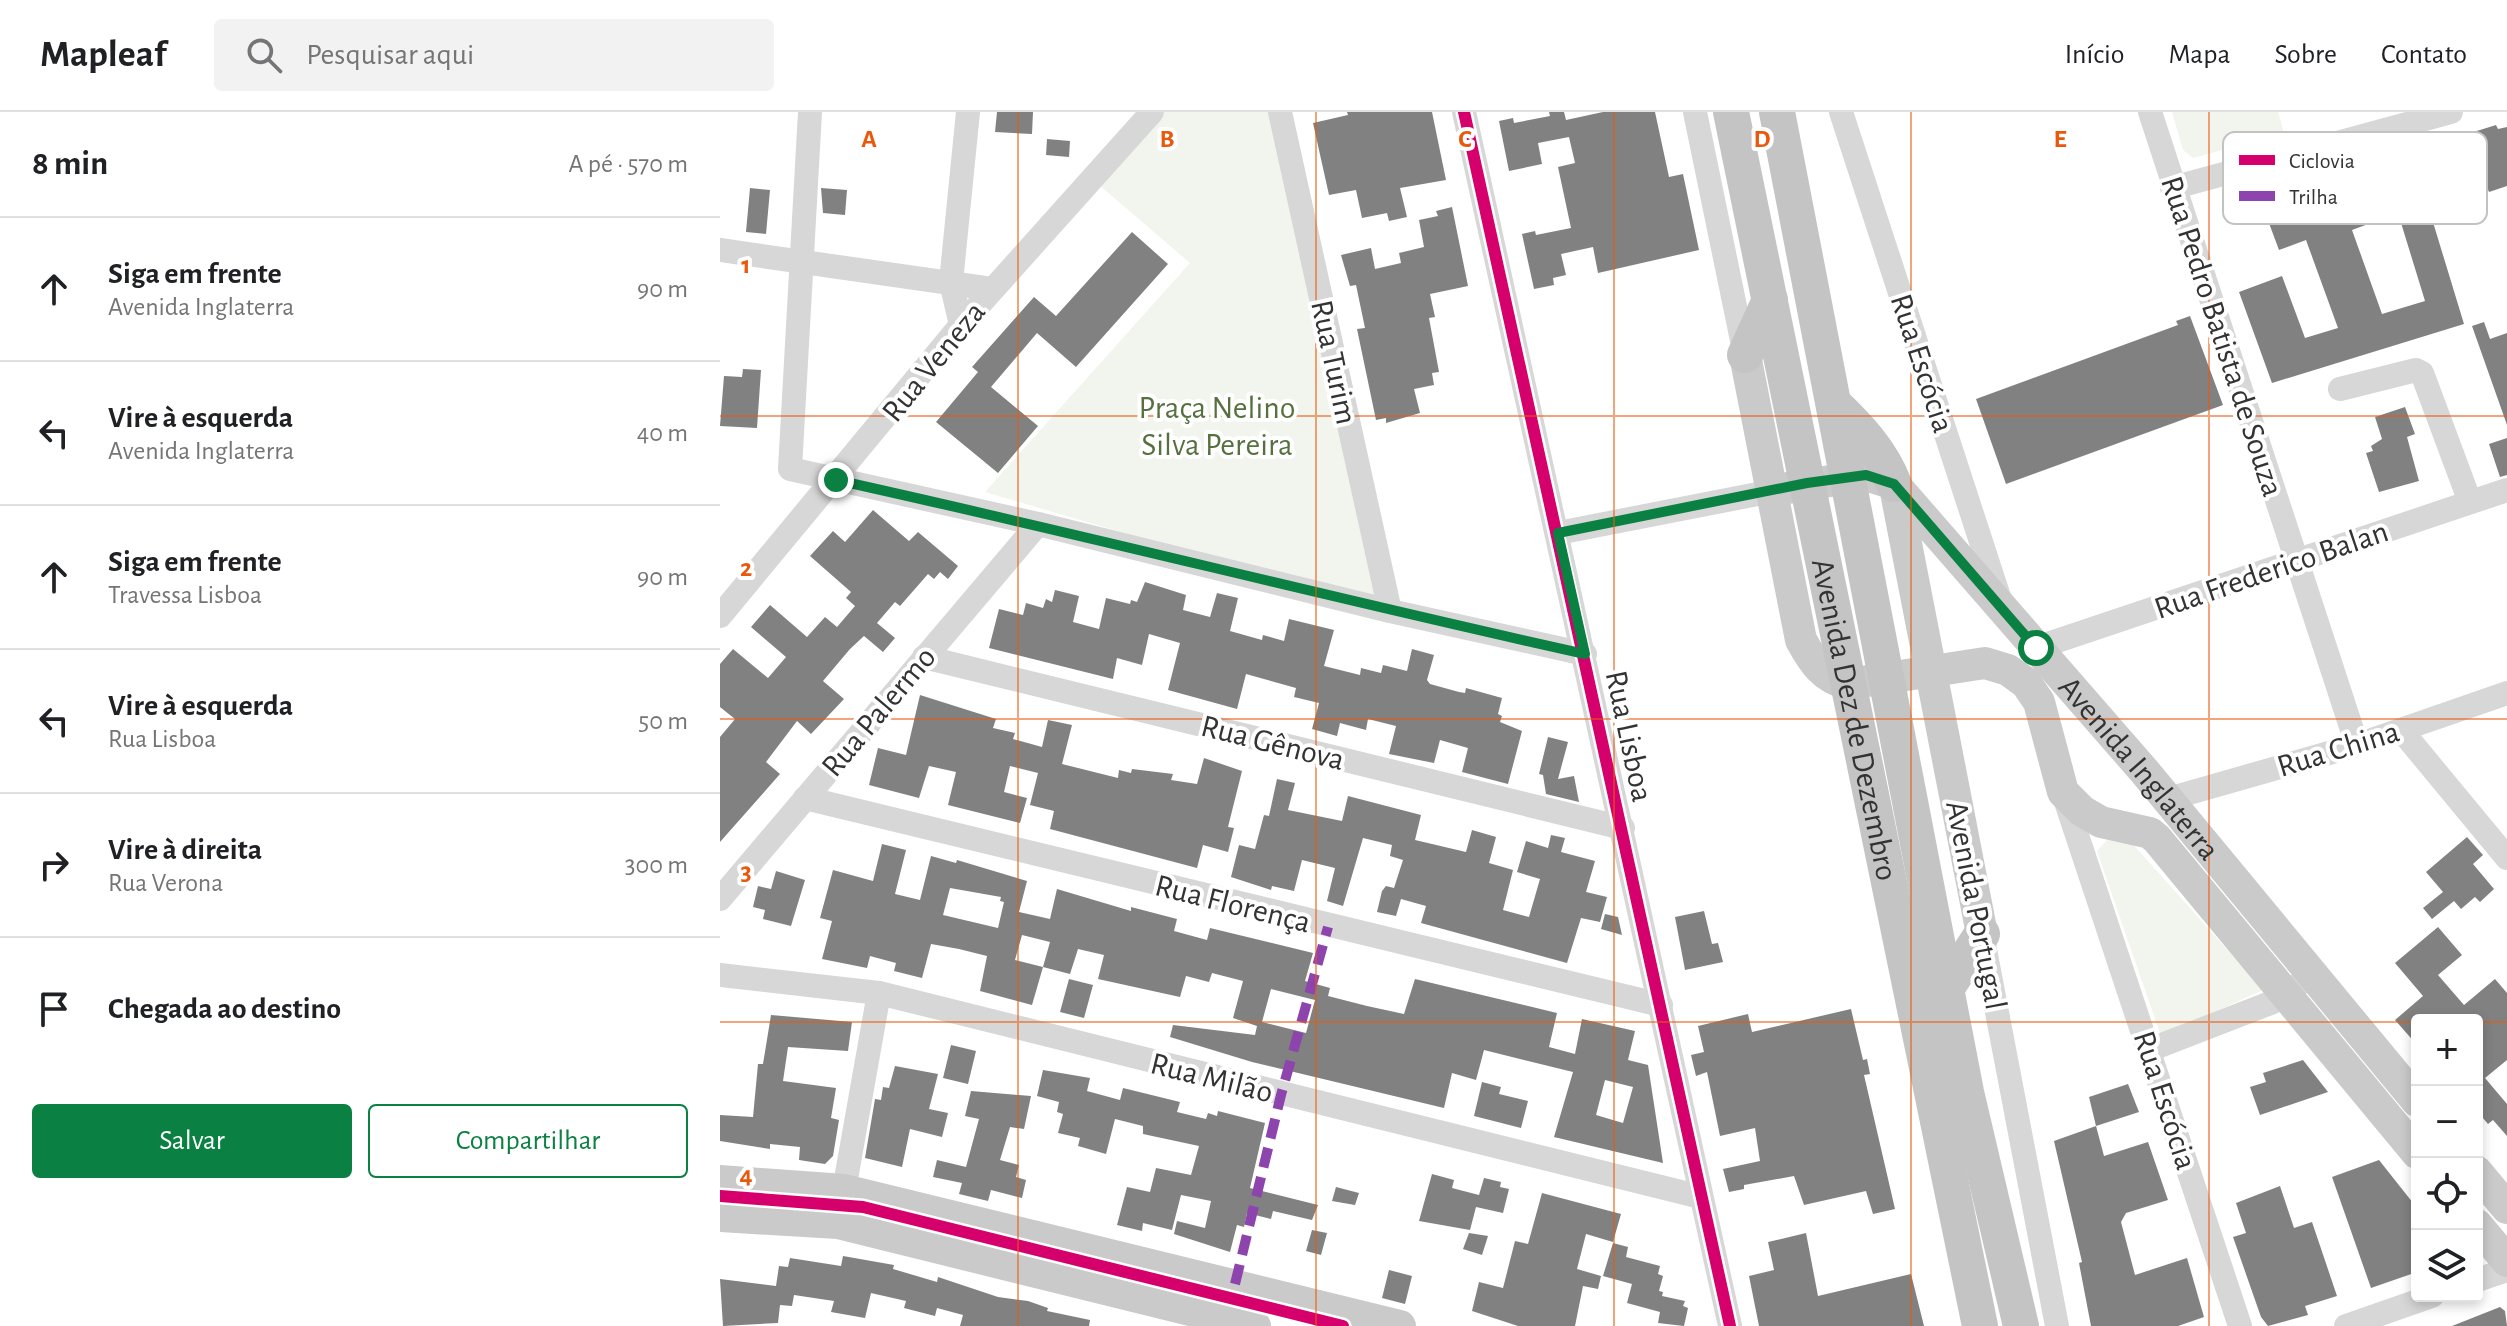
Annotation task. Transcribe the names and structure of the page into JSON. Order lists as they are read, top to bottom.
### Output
{
  "streets": {
    "highway": ["Avenida Dez de Dezembro"],
    "main road": ["Avenida Inglaterra", "Avenida Portugal"],
    "street": [
      "Rua Pedro Batista de Souza",
      "Rua Veneza",
      "Rua Turim",
      "Rua Escócia",
      "Rua Frederico Balan",
      "Rua Palermo",
      "Rua Lisboa",
      "Rua Gênova",
      "Rua China",
      "Rua Florença",
      "Rua Milão"
    ]
  },
  "crossings": [
    ["Rua Pedro Batista de Souza", "Rua Frederico Balan"],
    ["Rua Pedro Batista de Souza", "Rua China"],
    ["Rua Escócia", "Avenida Inglaterra"],
    ["Rua Frederico Balan", "Avenida Inglaterra"],
    ["Rua Palermo", "Rua Gênova"],
    ["Rua Palermo", "Rua Florença"],
    ["Rua Lisboa", "Rua Gênova"],
    ["Rua Lisboa", "Rua Florença"],
    ["Rua Lisboa", "Rua Milão"],
    ["Rua China", "Avenida Inglaterra"],
    ["Avenida Inglaterra", "Avenida Portugal"]
  ],
  "parks": ["Praça Nelino Silva Pereira"],
  "legend": ["Ciclovia", "Trilha"],
  "page": {
    "header": "Mapleaf",
    "search": "Pesquisar aqui",
    "nav": [
      "Início",
      "Mapa",
      "Sobre",
      "Contato"
    ],
    "heading": ["8 min", "A pé · 570 m"],
    "list": [
      ["Siga em frente", "Avenida Inglaterra", "90 m"],
      ["Vire à esquerda", "Avenida Inglaterra", "40 m"],
      ["Siga em frente", "Travessa Lisboa", "90 m"],
      ["Vire à esquerda", "Rua Lisboa", "50 m"],
      ["Vire à direita", "Rua Verona", "300 m"],
      "Chegada ao destino"
    ],
    "map_buttons": ["+", "−"],
    "buttons": ["Salvar", "Compartilhar"]
  },
  "grid": {
    "columns": [
      "A",
      "B",
      "C",
      "D",
      "E"
    ],
    "rows": [
      "1",
      "2",
      "3",
      "4"
    ]
  }
}
